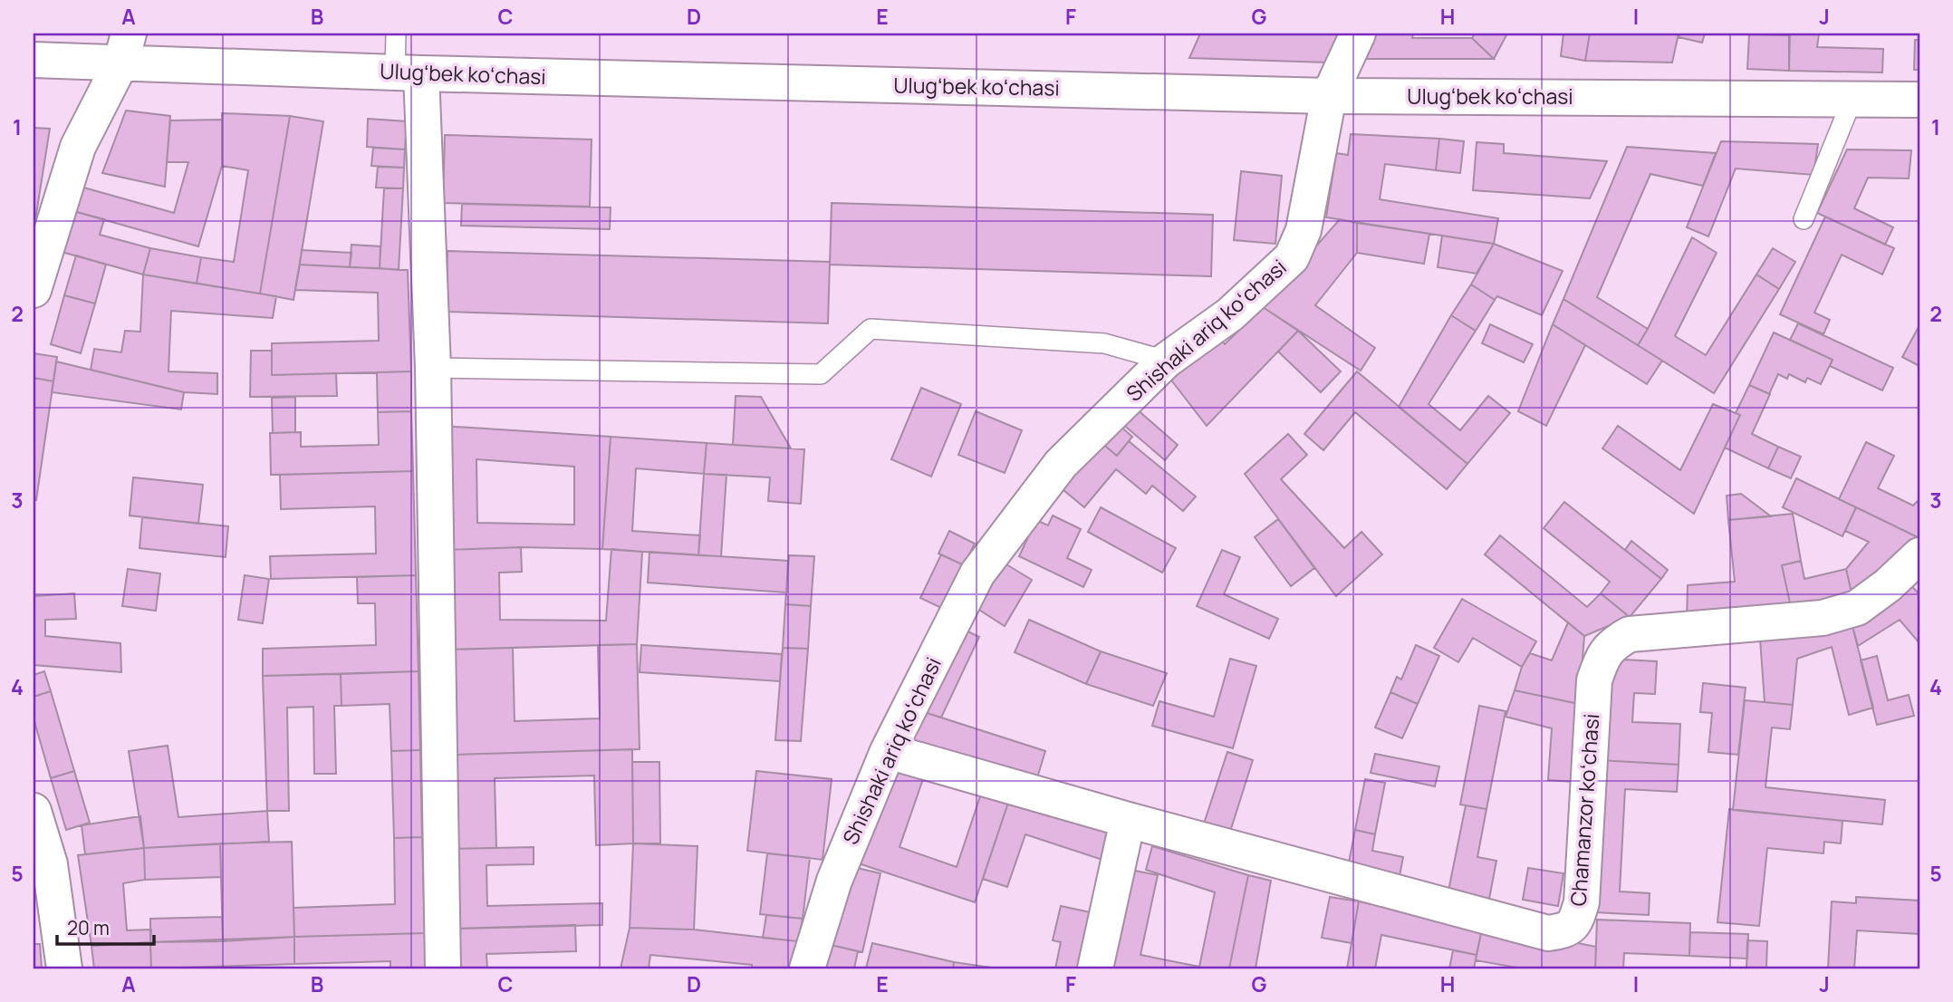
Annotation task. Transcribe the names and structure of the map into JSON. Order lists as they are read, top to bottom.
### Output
{
  "streets": {
    "street": ["Ulugʻbek koʻchasi", "Shishaki ariq koʻchasi", "Chamanzor koʻchasi"]
  },
  "crossings": [
    ["Ulugʻbek koʻchasi", "Shishaki ariq koʻchasi"],
    ["Shishaki ariq koʻchasi", "Chamanzor koʻchasi"]
  ],
  "scale_bar": "20 m",
  "grid": {
    "columns": [
      "A",
      "B",
      "C",
      "D",
      "E",
      "F",
      "G",
      "H",
      "I",
      "J"
    ],
    "rows": [
      "1",
      "2",
      "3",
      "4",
      "5"
    ]
  }
}
